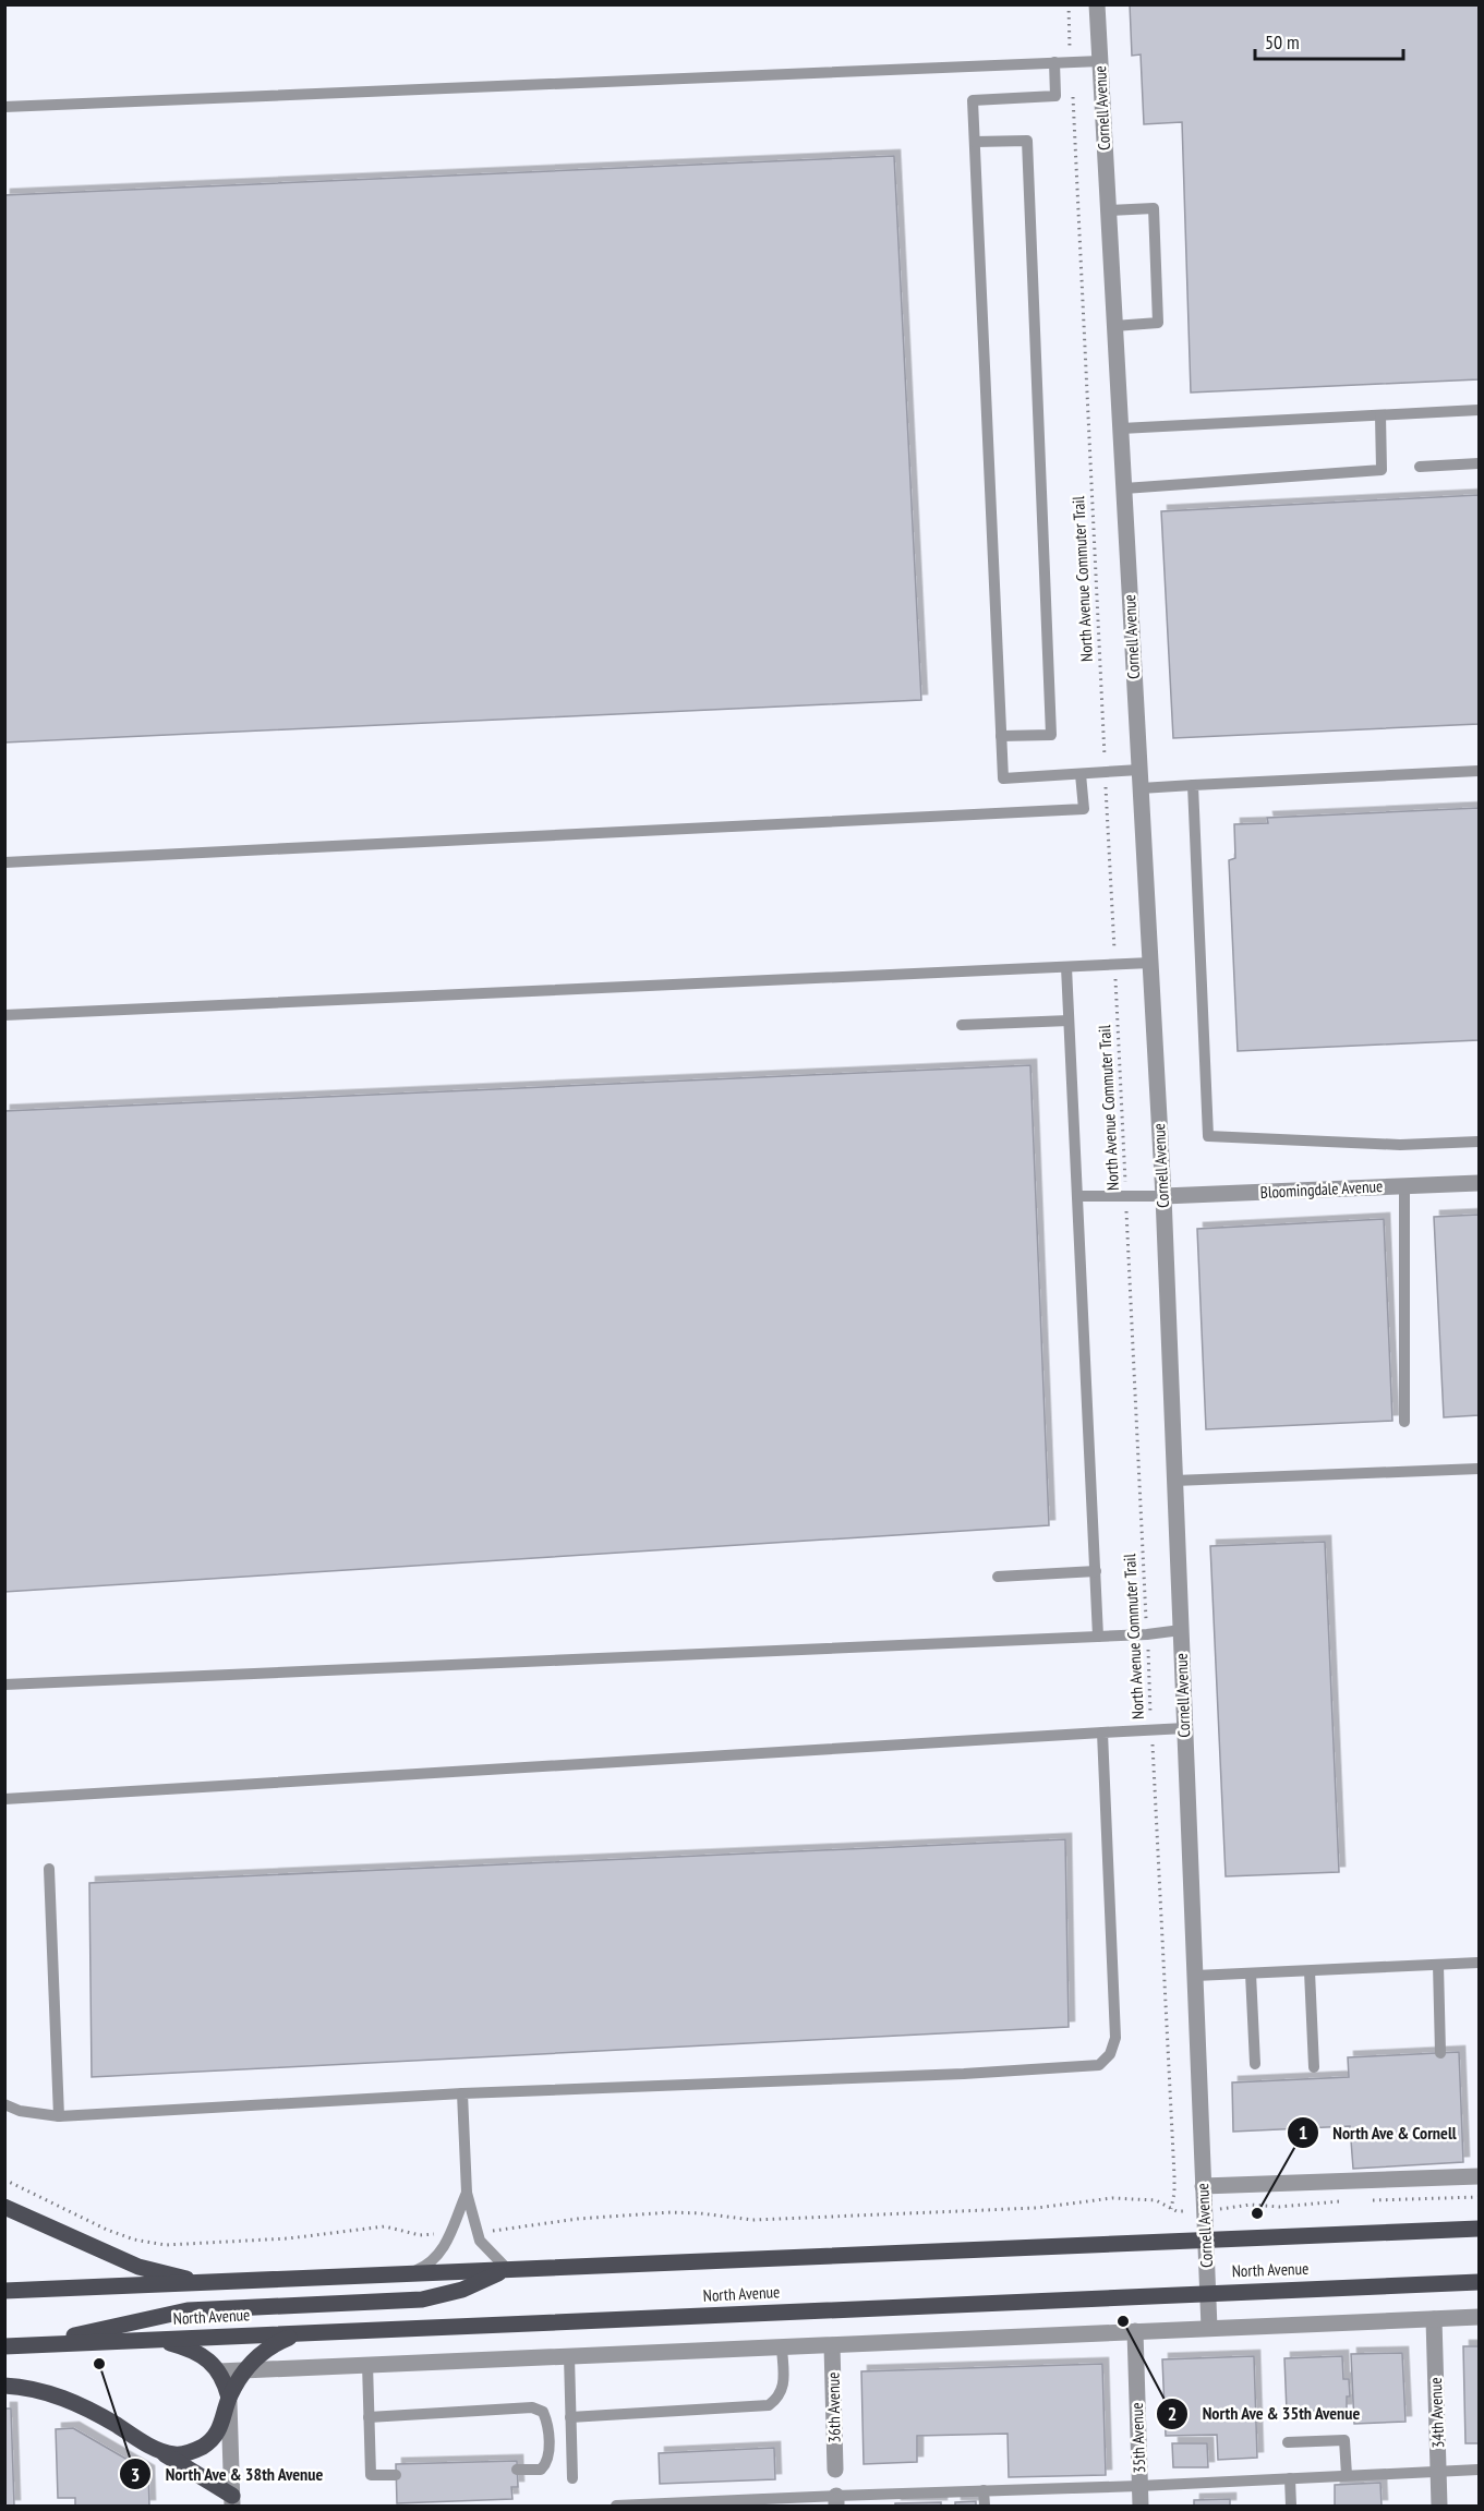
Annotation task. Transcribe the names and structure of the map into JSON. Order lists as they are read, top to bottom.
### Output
{
  "streets": {
    "main road": ["North Avenue"],
    "street": [
      "Cornell Avenue",
      "Bloomingdale Avenue",
      "36th Avenue",
      "34th Avenue",
      "35th Avenue"
    ],
    "path": ["North Avenue Commuter Trail"]
  },
  "crossings": [
    ["Cornell Avenue", "Bloomingdale Avenue"],
    ["Cornell Avenue", "North Avenue"]
  ],
  "places": ["North Ave & Cornell", "North Ave & 35th Avenue", "North Ave & 38th Avenue"],
  "scale_bar": "50 m"
}
